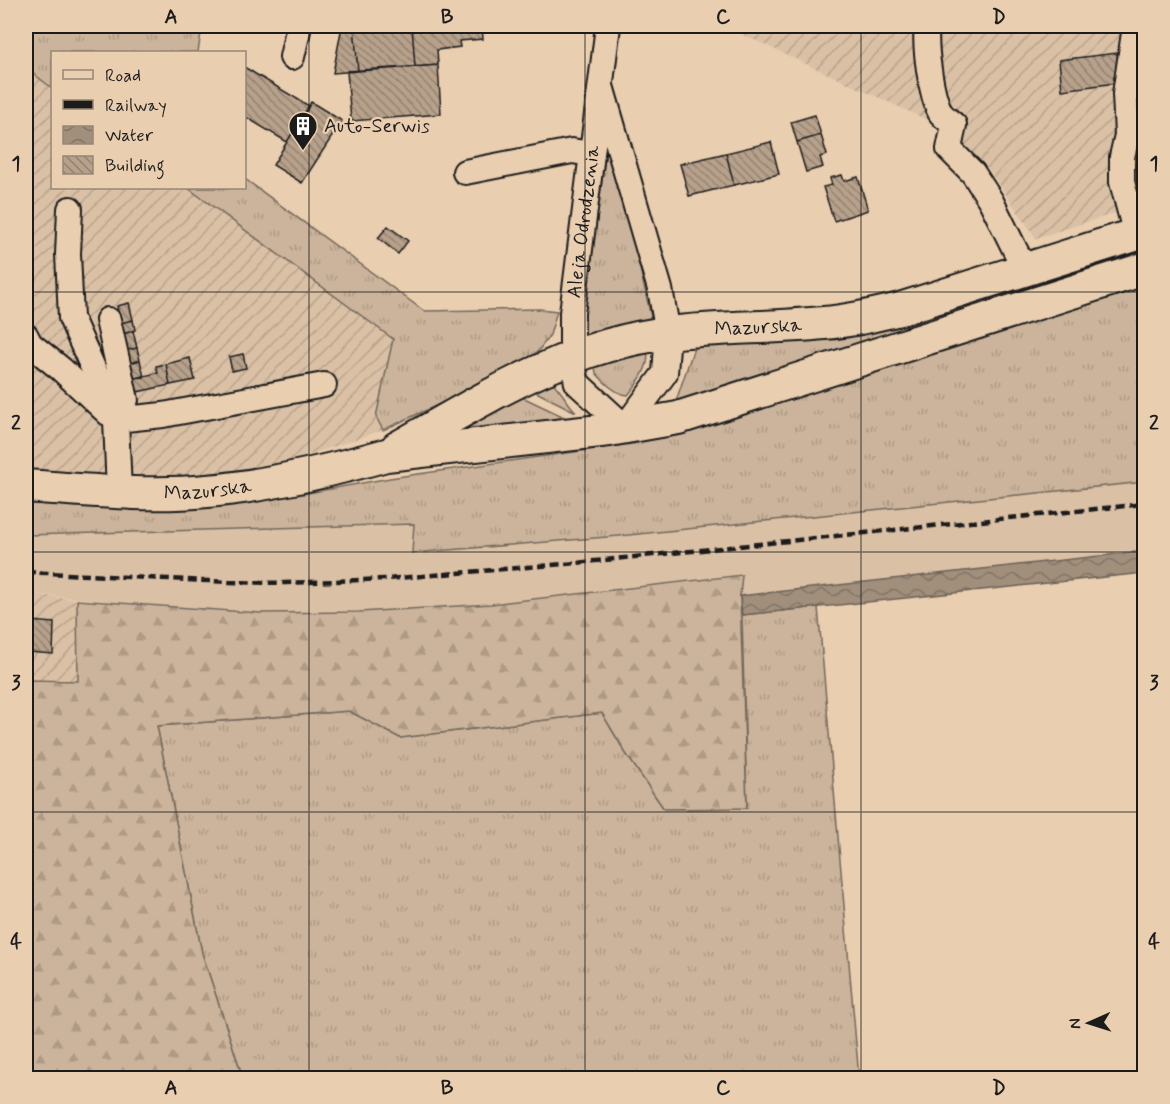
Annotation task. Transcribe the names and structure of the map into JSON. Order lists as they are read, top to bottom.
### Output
{
  "streets": {
    "main road": ["Mazurska"],
    "street": ["Aleja Odrodzenia"]
  },
  "crossings": [
    ["Aleja Odrodzenia", "Mazurska"]
  ],
  "places": {
    "building": ["Auto-Serwis"]
  },
  "legend": [
    "Road",
    "Railway",
    "Water",
    "Building"
  ],
  "north": "left",
  "grid": {
    "columns": [
      "A",
      "B",
      "C",
      "D"
    ],
    "rows": [
      "1",
      "2",
      "3",
      "4"
    ]
  }
}
